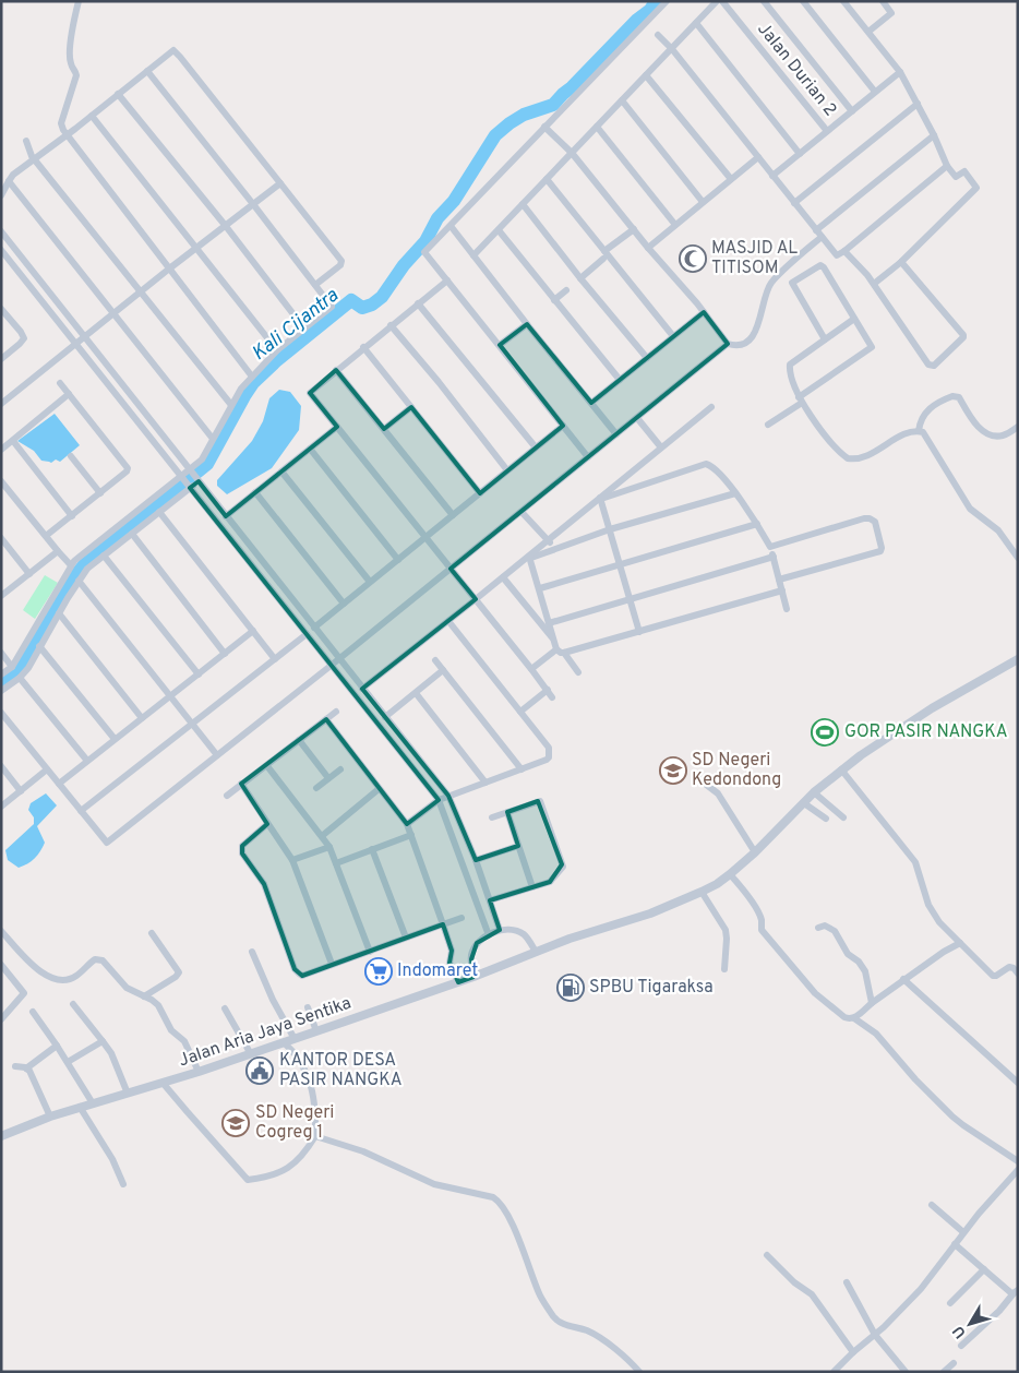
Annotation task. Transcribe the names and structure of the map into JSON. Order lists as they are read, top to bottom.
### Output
{
  "streets": {
    "street": ["Jalan Durian 2", "Jalan Aria Jaya Sentika"]
  },
  "water": ["Kali Cijantra"],
  "places": {
    "mosque": ["MASJID AL TITISOM"],
    "sports": ["GOR PASIR NANGKA"],
    "school or university": ["SD Negeri Kedondong", "SD Negeri Cogreg 1"],
    "supermarket": ["Indomaret"],
    "fuel station": ["SPBU Tigaraksa"],
    "public building": ["KANTOR DESA PASIR NANGKA"]
  },
  "north": "bottom left"
}
